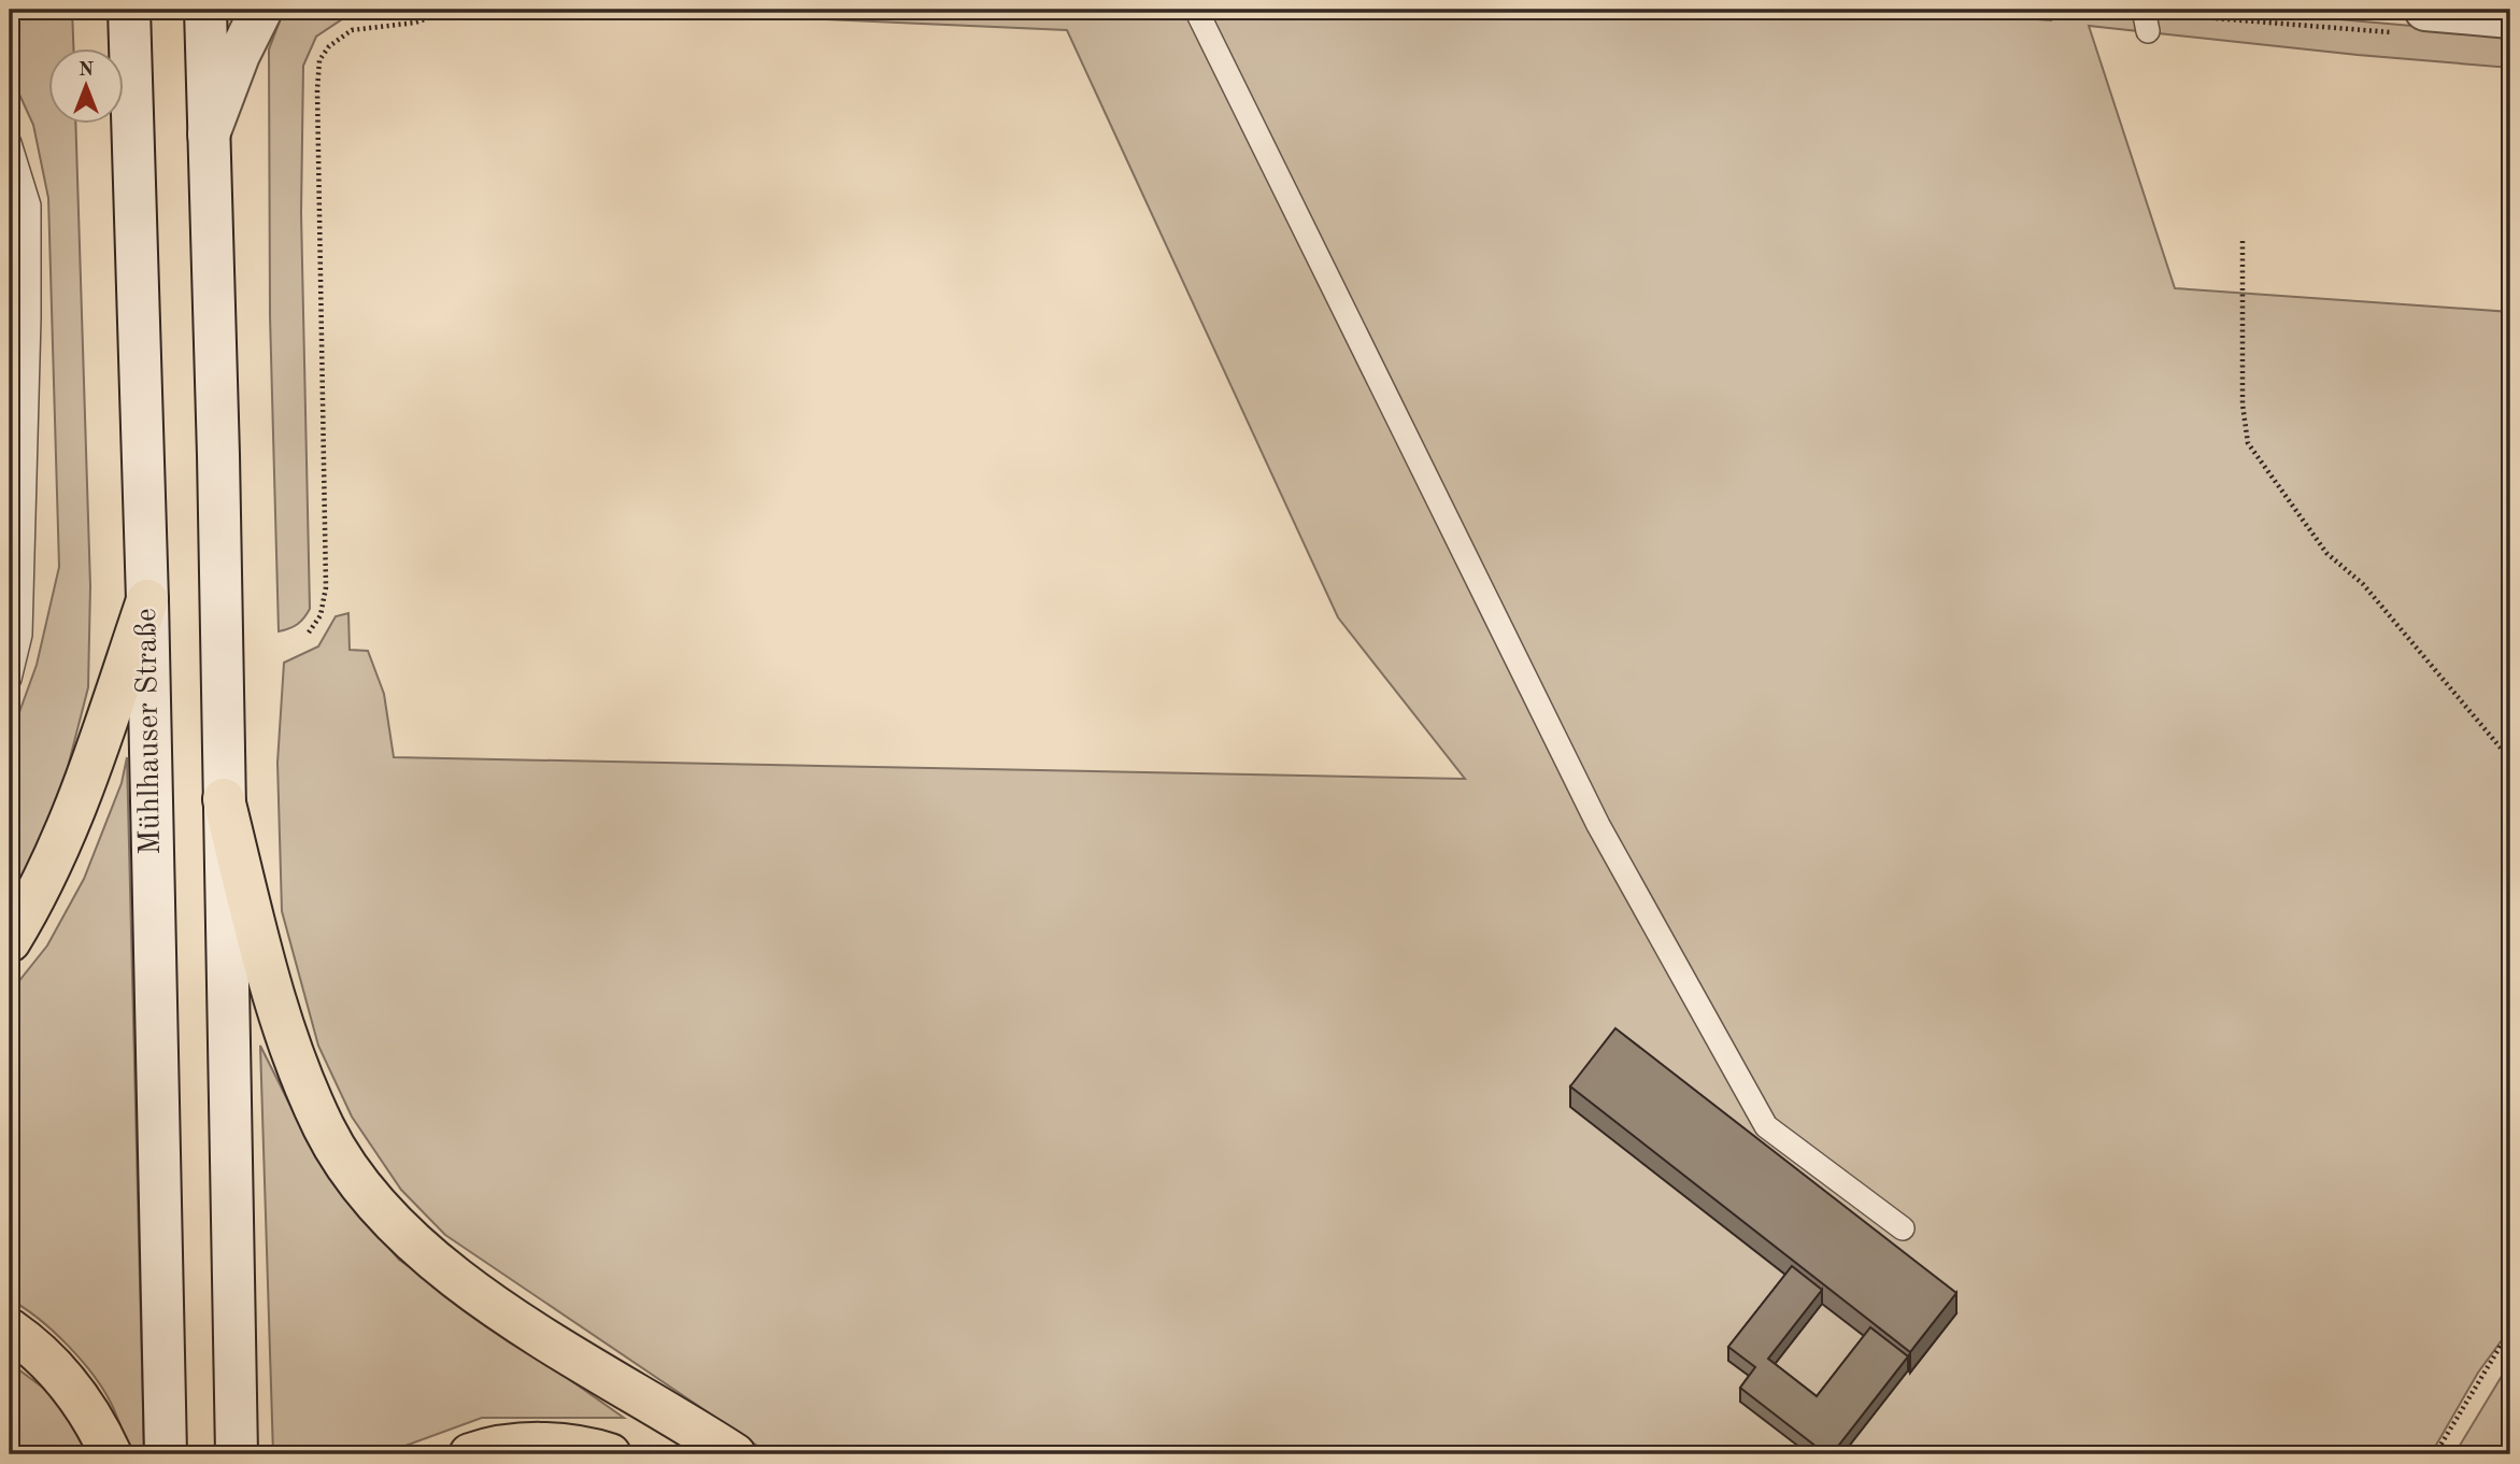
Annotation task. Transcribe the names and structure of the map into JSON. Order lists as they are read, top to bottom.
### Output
{
  "streets": {
    "main road": ["Mühlhauser Straße"]
  },
  "north": "top"
}
